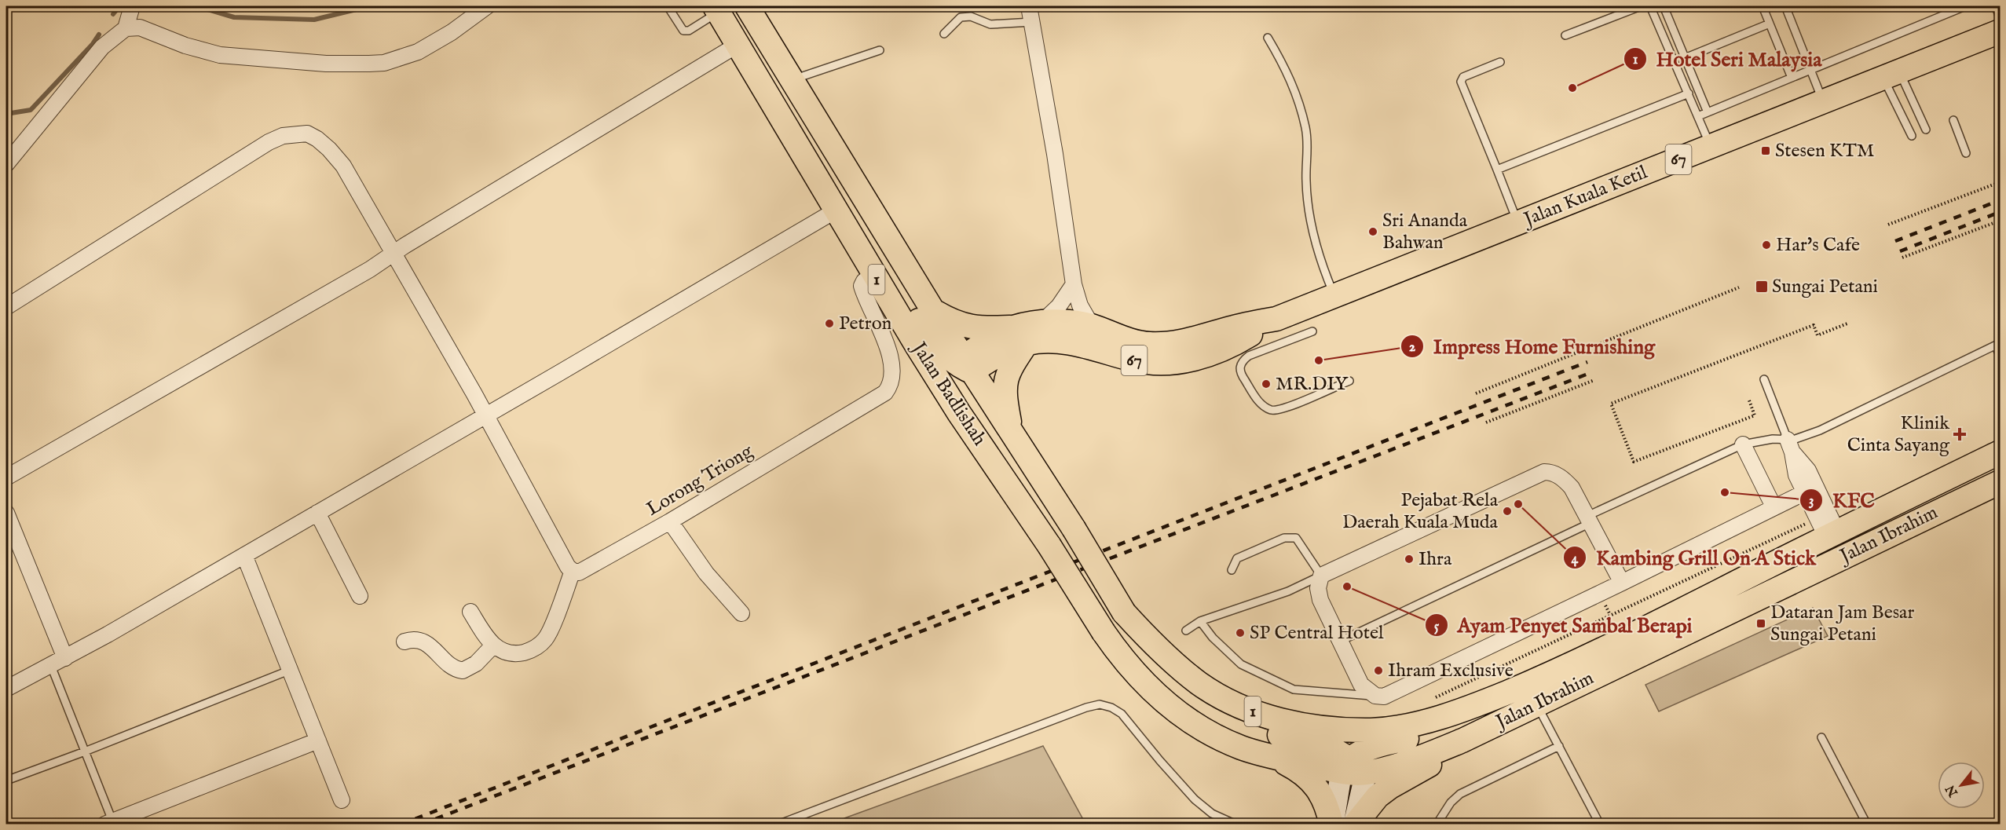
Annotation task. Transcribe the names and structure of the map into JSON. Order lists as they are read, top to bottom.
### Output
{
  "streets": {
    "main road": [
      "67",
      "Jalan Kuala Ketil",
      "1",
      "Jalan Badlishah",
      "Jalan Ibrahim"
    ],
    "street": ["Lorong Triong"]
  },
  "crossings": [
    ["Jalan Kuala Ketil", "Jalan Badlishah"],
    ["Jalan Badlishah", "Lorong Triong"],
    ["Jalan Badlishah", "Jalan Ibrahim"]
  ],
  "places": {
    "other": [
      "Hotel Seri Malaysia",
      "Sri Ananda Bahwan",
      "Har's Cafe",
      "Petron",
      "Impress Home Furnishing",
      "MR.DIY",
      "KFC",
      "Kambing Grill On A Stick",
      "Pejabat Rela Daerah Kuala Muda",
      "Ihra",
      "Ayam Penyet Sambal Berapi",
      "SP Central Hotel",
      "Ihram Exclusive"
    ],
    "transit": ["Stesen KTM", "Sungai Petani", "Dataran Jam Besar Sungai Petani"],
    "health": ["Klinik Cinta Sayang"]
  },
  "north": "bottom left"
}
